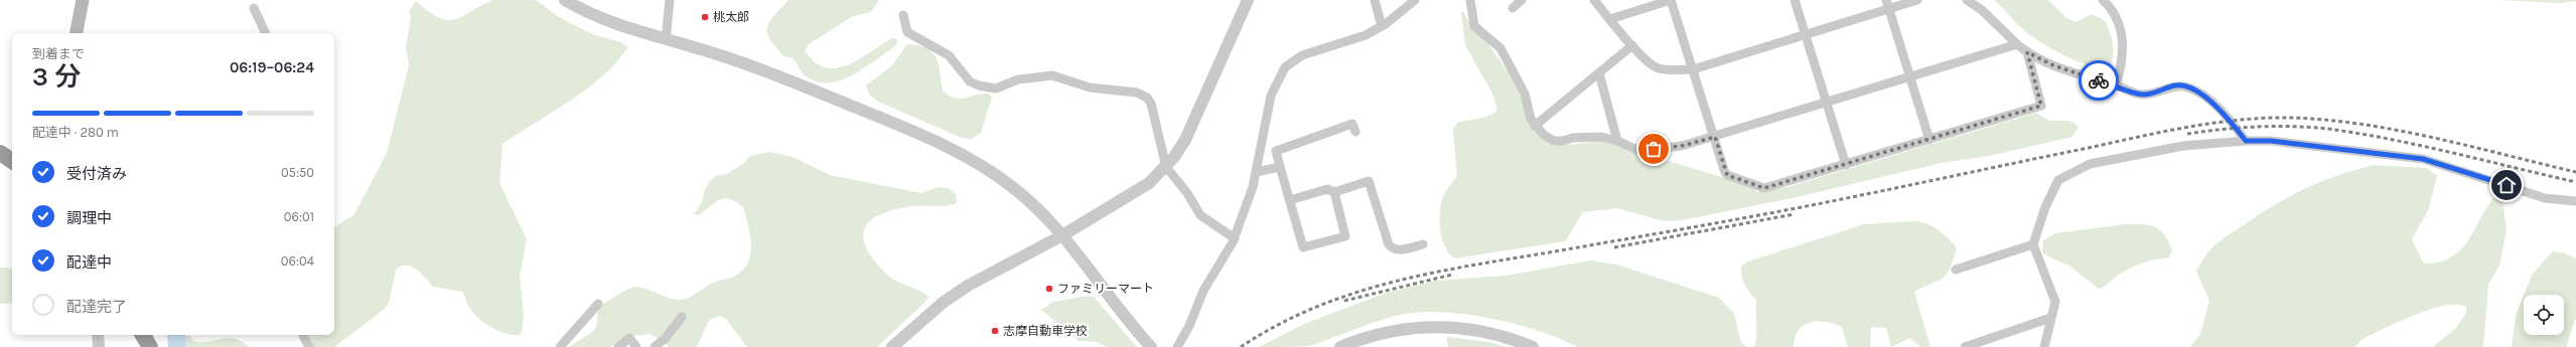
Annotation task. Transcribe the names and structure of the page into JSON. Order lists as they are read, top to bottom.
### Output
{
  "places": ["桃太郎", "ファミリーマート", "志摩自動車学校"],
  "page": {
    "heading": ["3 分", "到着まで", "06:19–06:24"],
    "bar": "配達中 · 280 m",
    "list": [
      ["受付済み", "05:50"],
      ["調理中", "06:01"],
      ["配達中", "06:04"],
      "配達完了"
    ]
  }
}
